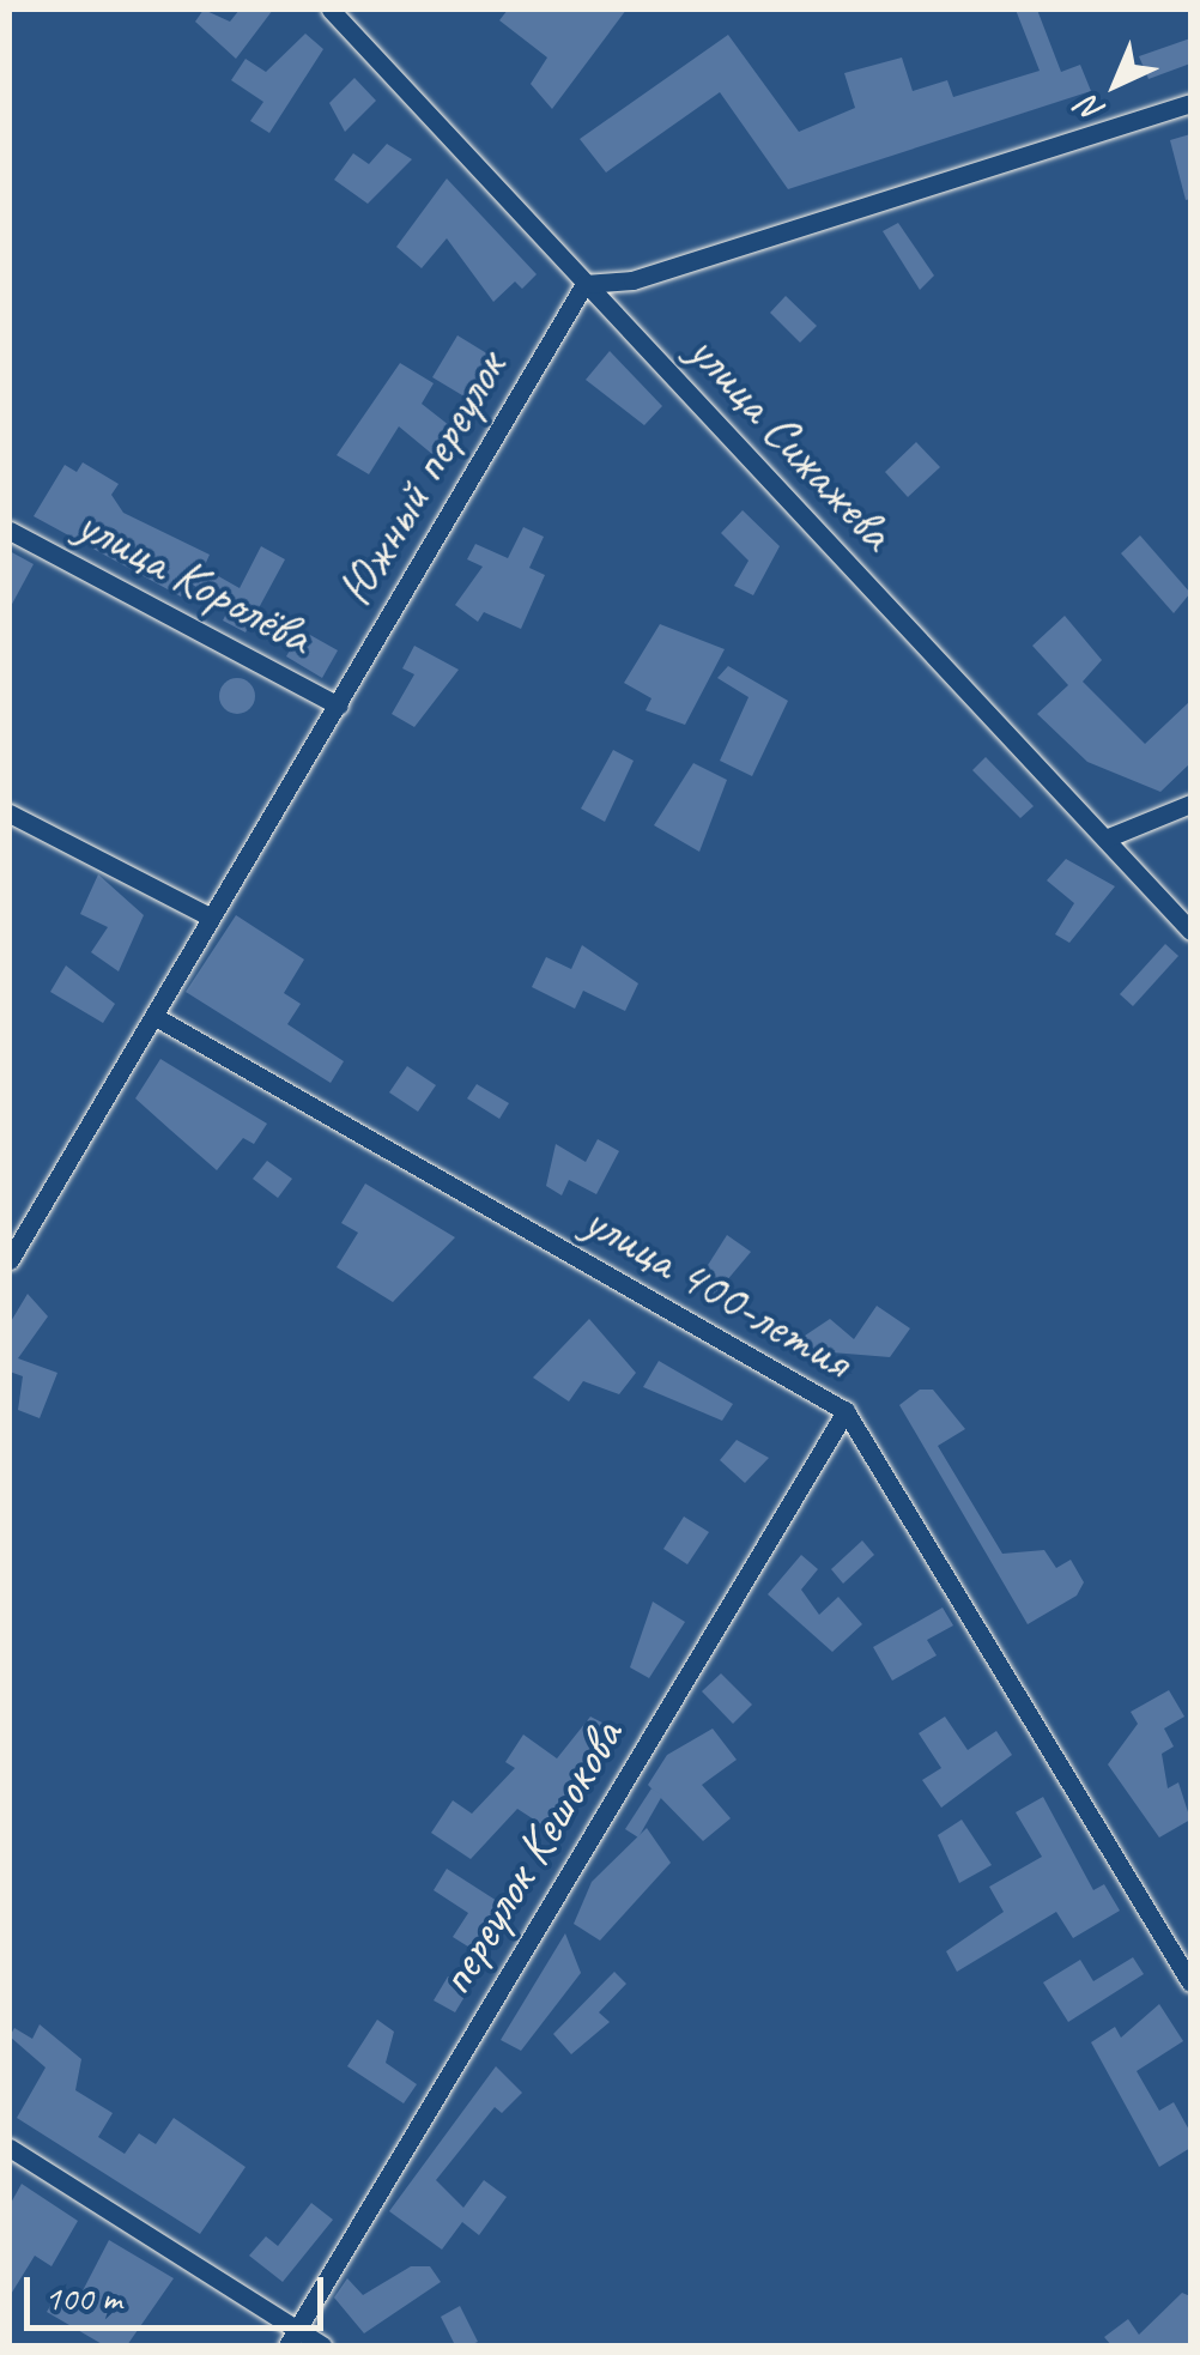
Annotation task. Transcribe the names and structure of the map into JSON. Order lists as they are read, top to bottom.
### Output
{
  "streets": {
    "street": [
      "улица Сижажева",
      "Южный переулок",
      "улица Королёва",
      "улица 400-летия",
      "переулок Кешокова"
    ]
  },
  "crossings": [
    ["улица Сижажева", "Южный переулок"],
    ["Южный переулок", "улица Королёва"],
    ["Южный переулок", "улица 400-летия"],
    ["улица 400-летия", "переулок Кешокова"]
  ],
  "scale_bar": "100 m",
  "north": "bottom left"
}
